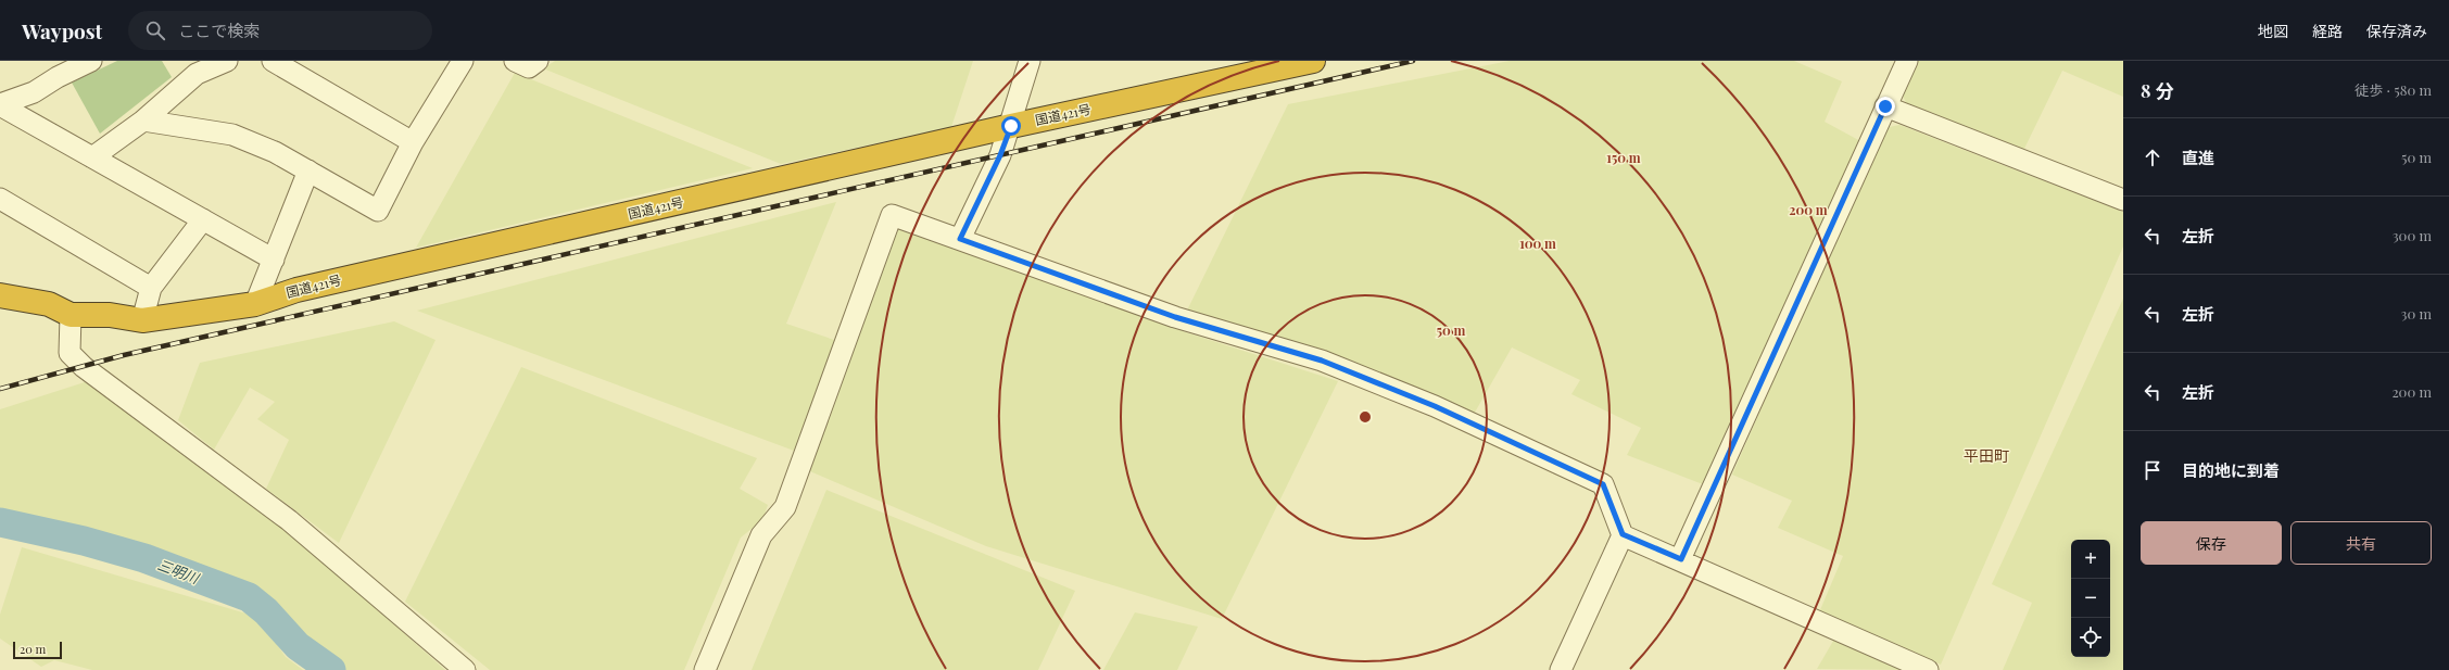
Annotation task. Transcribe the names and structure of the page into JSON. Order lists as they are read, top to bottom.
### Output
{
  "streets": {
    "highway": ["国道421号"]
  },
  "districts": ["平田町"],
  "water": ["三明川"],
  "scale_bar": "20 m",
  "page": {
    "header": "Waypost",
    "search": "ここで検索",
    "nav": ["地図", "経路", "保存済み"],
    "heading": ["8 分", "徒歩 · 580 m"],
    "list": [
      ["直進", "50 m"],
      ["左折", "300 m"],
      ["左折", "30 m"],
      ["左折", "200 m"],
      "目的地に到着"
    ],
    "buttons": ["保存", "共有"],
    "map_buttons": ["+", "−"],
    "scale": "20 m"
  },
  "rings": [
    "150 m",
    "200 m",
    "100 m",
    "50 m"
  ]
}
